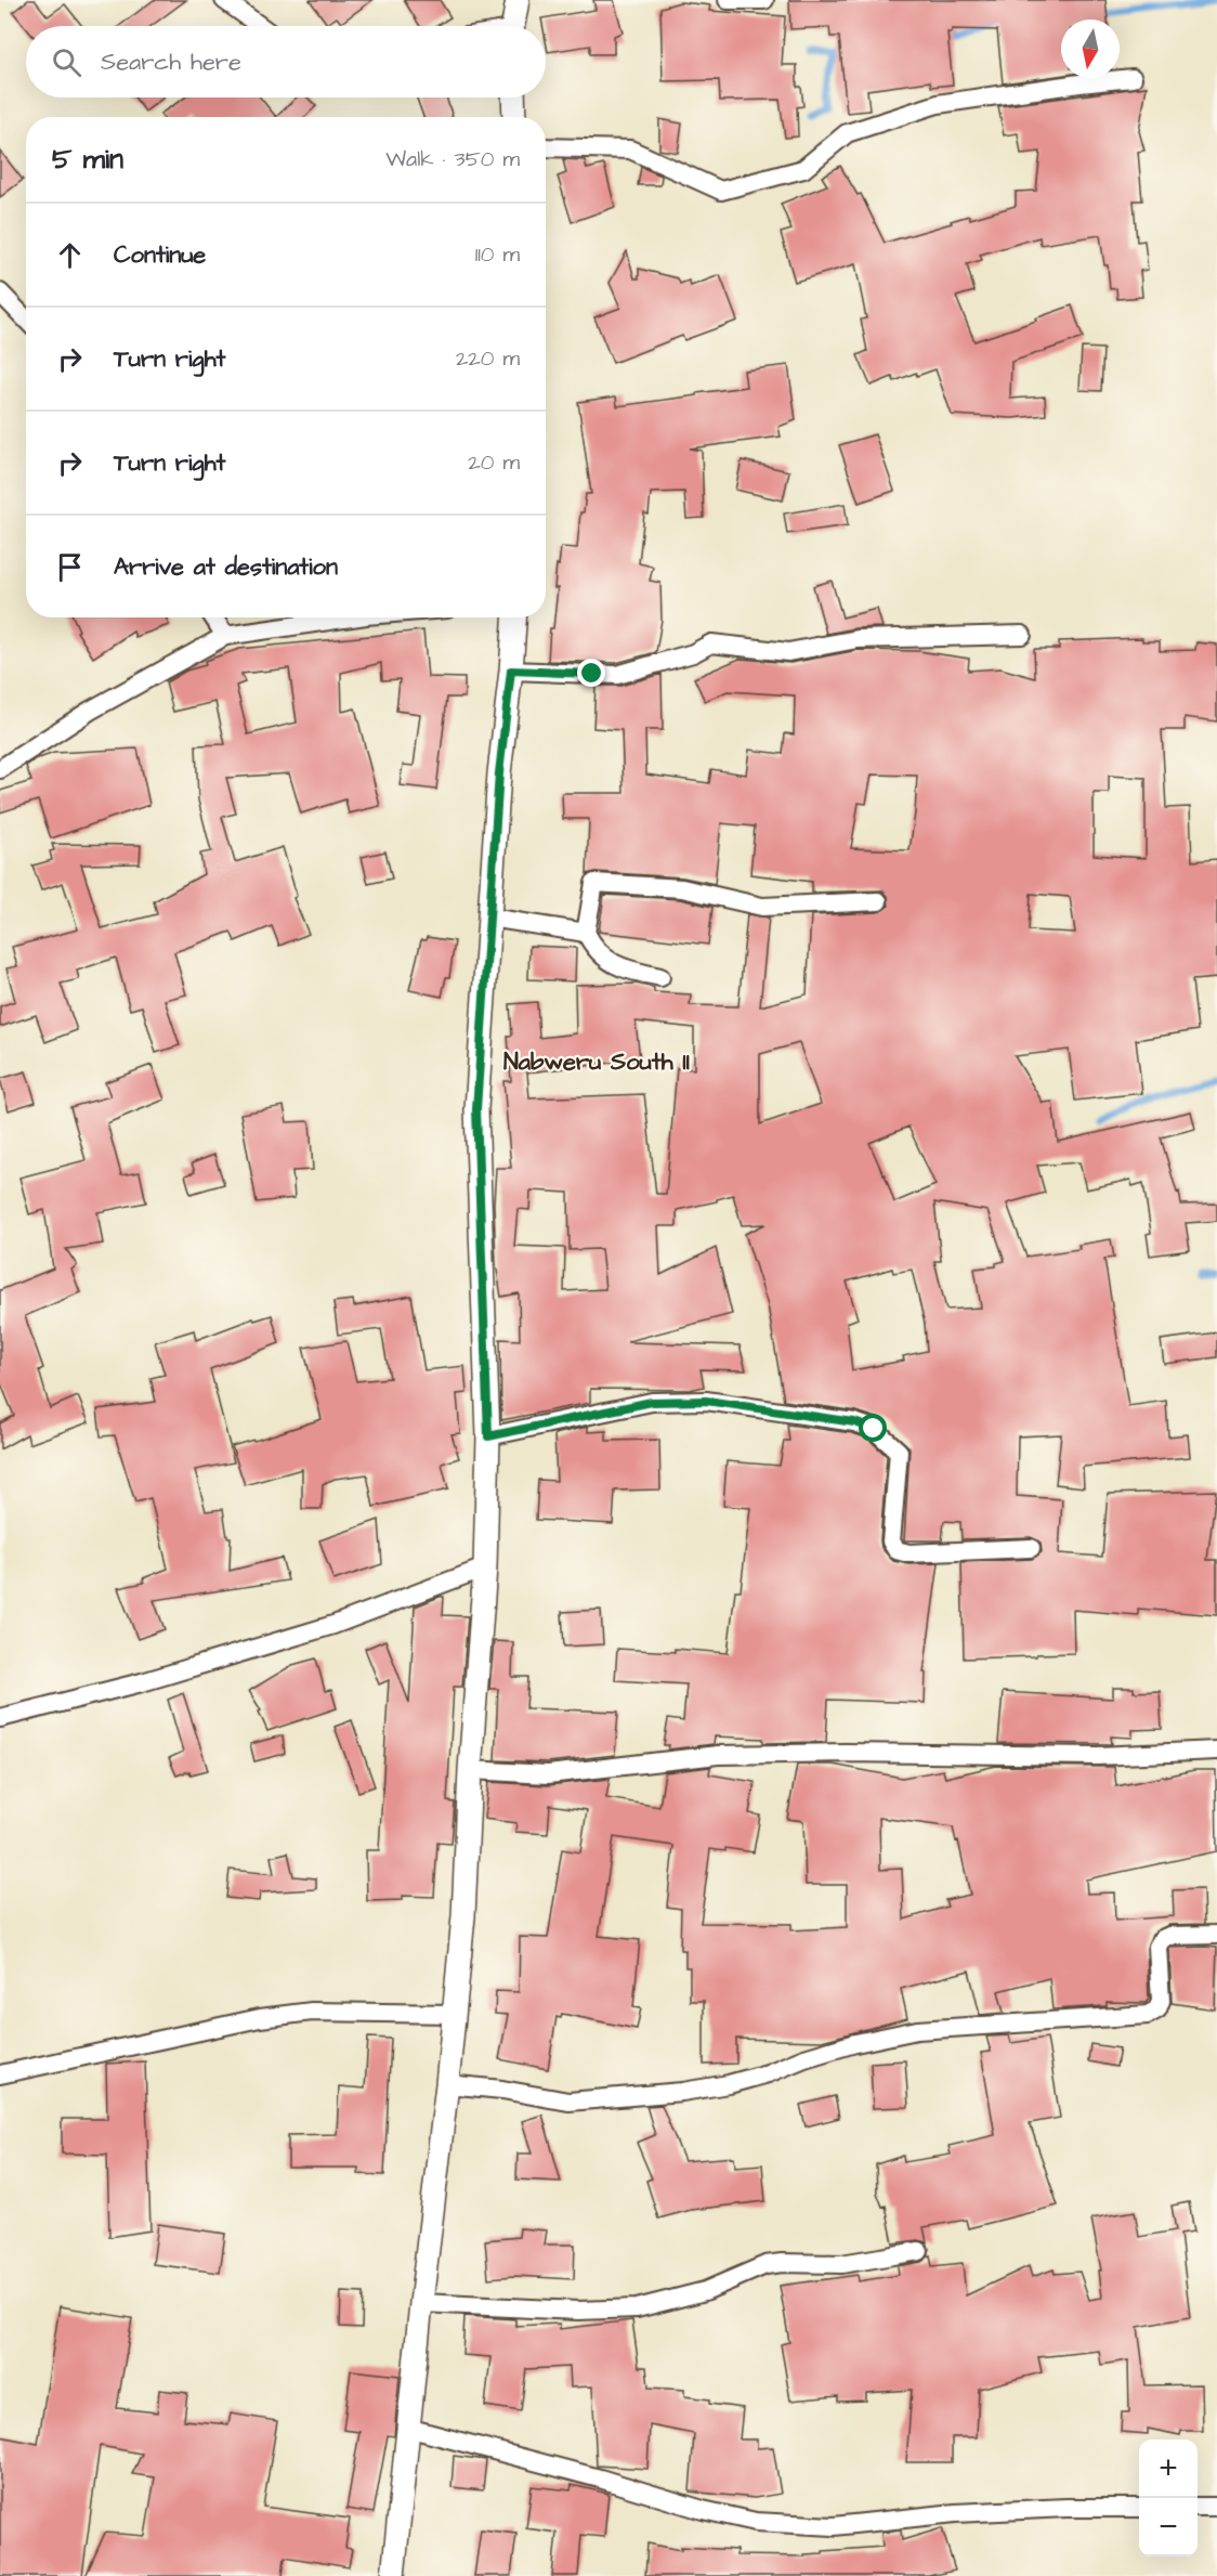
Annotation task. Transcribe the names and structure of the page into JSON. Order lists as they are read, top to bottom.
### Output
{
  "districts": ["Nabweru South II"],
  "north": "bottom",
  "page": {
    "search": "Search here",
    "heading": ["5 min", "Walk · 350 m"],
    "list": [
      ["Continue", "110 m"],
      ["Turn right", "220 m"],
      ["Turn right", "20 m"],
      "Arrive at destination"
    ],
    "map_buttons": ["+", "−"]
  }
}
